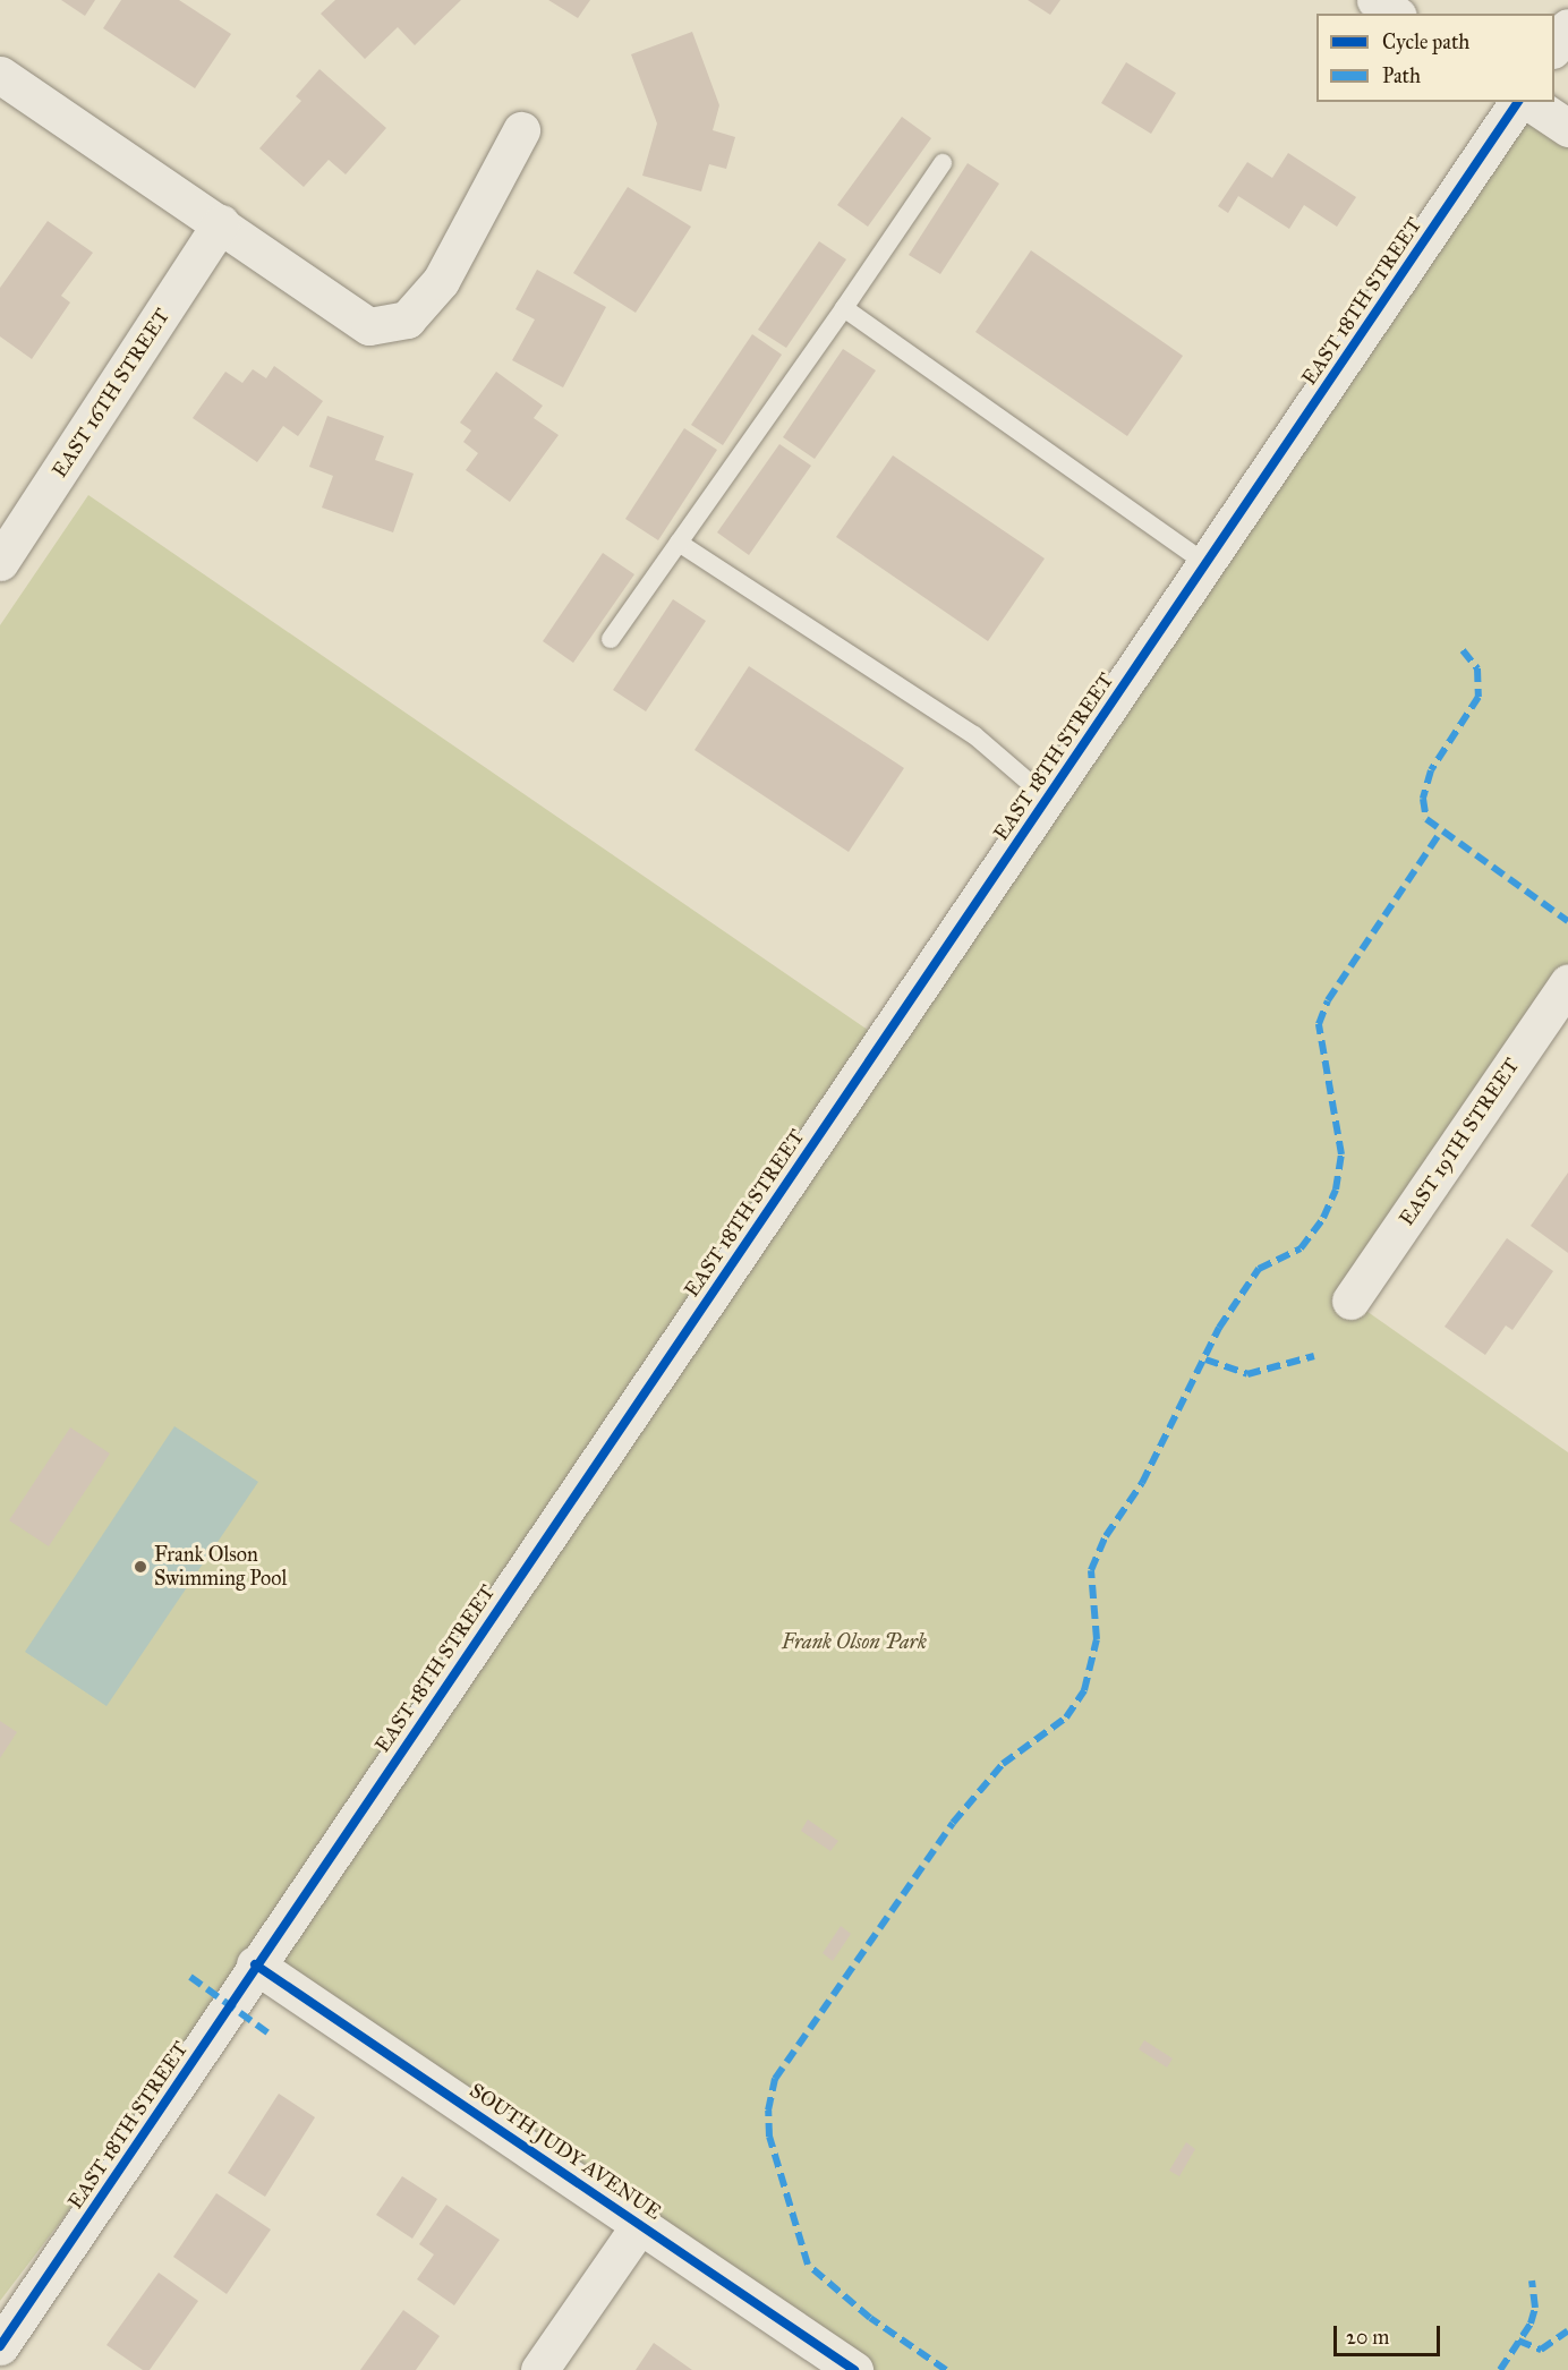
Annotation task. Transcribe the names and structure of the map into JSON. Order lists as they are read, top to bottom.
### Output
{
  "streets": {
    "street": [
      "EAST 18TH STREET",
      "EAST 16TH STREET",
      "EAST 19TH STREET",
      "SOUTH JUDY AVENUE"
    ]
  },
  "crossings": [
    ["EAST 18TH STREET", "SOUTH JUDY AVENUE"]
  ],
  "parks": ["Frank Olson Park"],
  "places": ["Frank Olson Swimming Pool"],
  "legend": ["Cycle path", "Path"],
  "scale_bar": "20 m"
}
